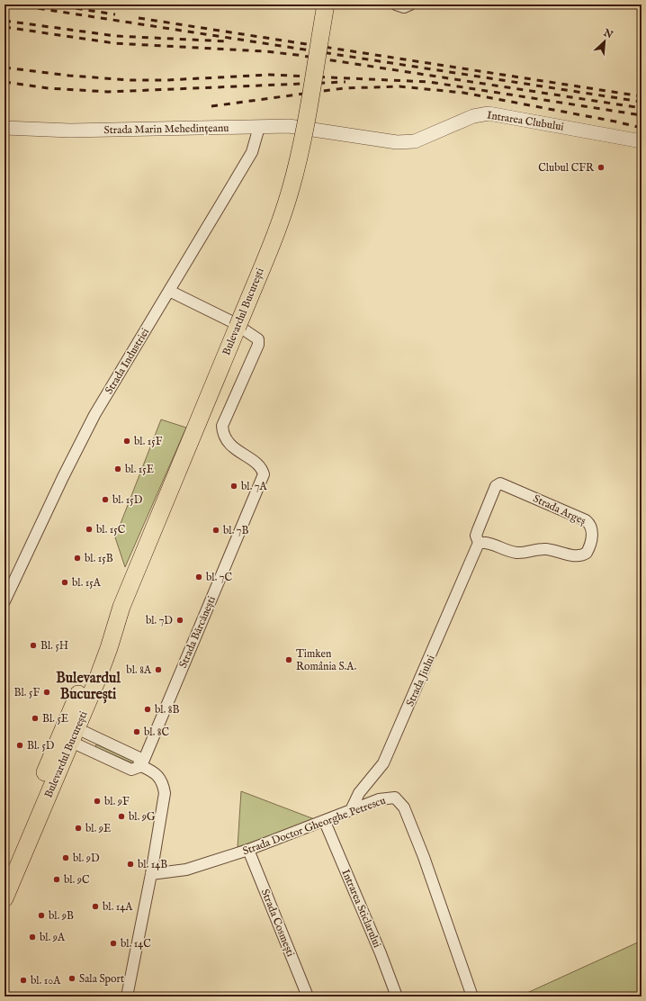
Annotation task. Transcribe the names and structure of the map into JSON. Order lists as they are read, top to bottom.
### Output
{
  "streets": {
    "main road": ["Bulevardul București"],
    "street": [
      "Intrarea Clubului",
      "Strada Marin Mehedințeanu",
      "Strada Industriei",
      "Strada Argeș",
      "Strada Bărcănești",
      "Strada Jiului",
      "Strada Doctor Gheorghe Petrescu",
      "Intrarea Sticlarului",
      "Strada Cosmești"
    ]
  },
  "crossings": [
    ["Intrarea Clubului", "Strada Marin Mehedințeanu"],
    ["Strada Marin Mehedințeanu", "Strada Industriei"],
    ["Strada Industriei", "Strada Bărcănești"],
    ["Strada Argeș", "Strada Jiului"],
    ["Strada Jiului", "Strada Doctor Gheorghe Petrescu"],
    ["Strada Doctor Gheorghe Petrescu", "Intrarea Sticlarului"],
    ["Strada Doctor Gheorghe Petrescu", "Strada Cosmești"]
  ],
  "districts": ["Bulevardul București"],
  "places": [
    "Clubul CFR",
    "bl. 15F",
    "bl. 15E",
    "bl. 7A",
    "bl. 15D",
    "bl. 15C",
    "bl. 7B",
    "bl. 15B",
    "bl. 7C",
    "bl. 15A",
    "bl. 7D",
    "Bl. 5H",
    "Timken România S.A.",
    "bl. 8A",
    "Bl. 5F",
    "bl. 8B",
    "Bl. 5E",
    "bl. 8C",
    "Bl. 5D",
    "bl. 9F",
    "bl. 9G",
    "bl. 9E",
    "bl. 9D",
    "bl. 14B",
    "bl. 9C",
    "bl. 14A",
    "bl. 9B",
    "bl. 9A",
    "bl. 14C",
    "Sala Sport",
    "bl. 10A"
  ],
  "north": "top right"
}
